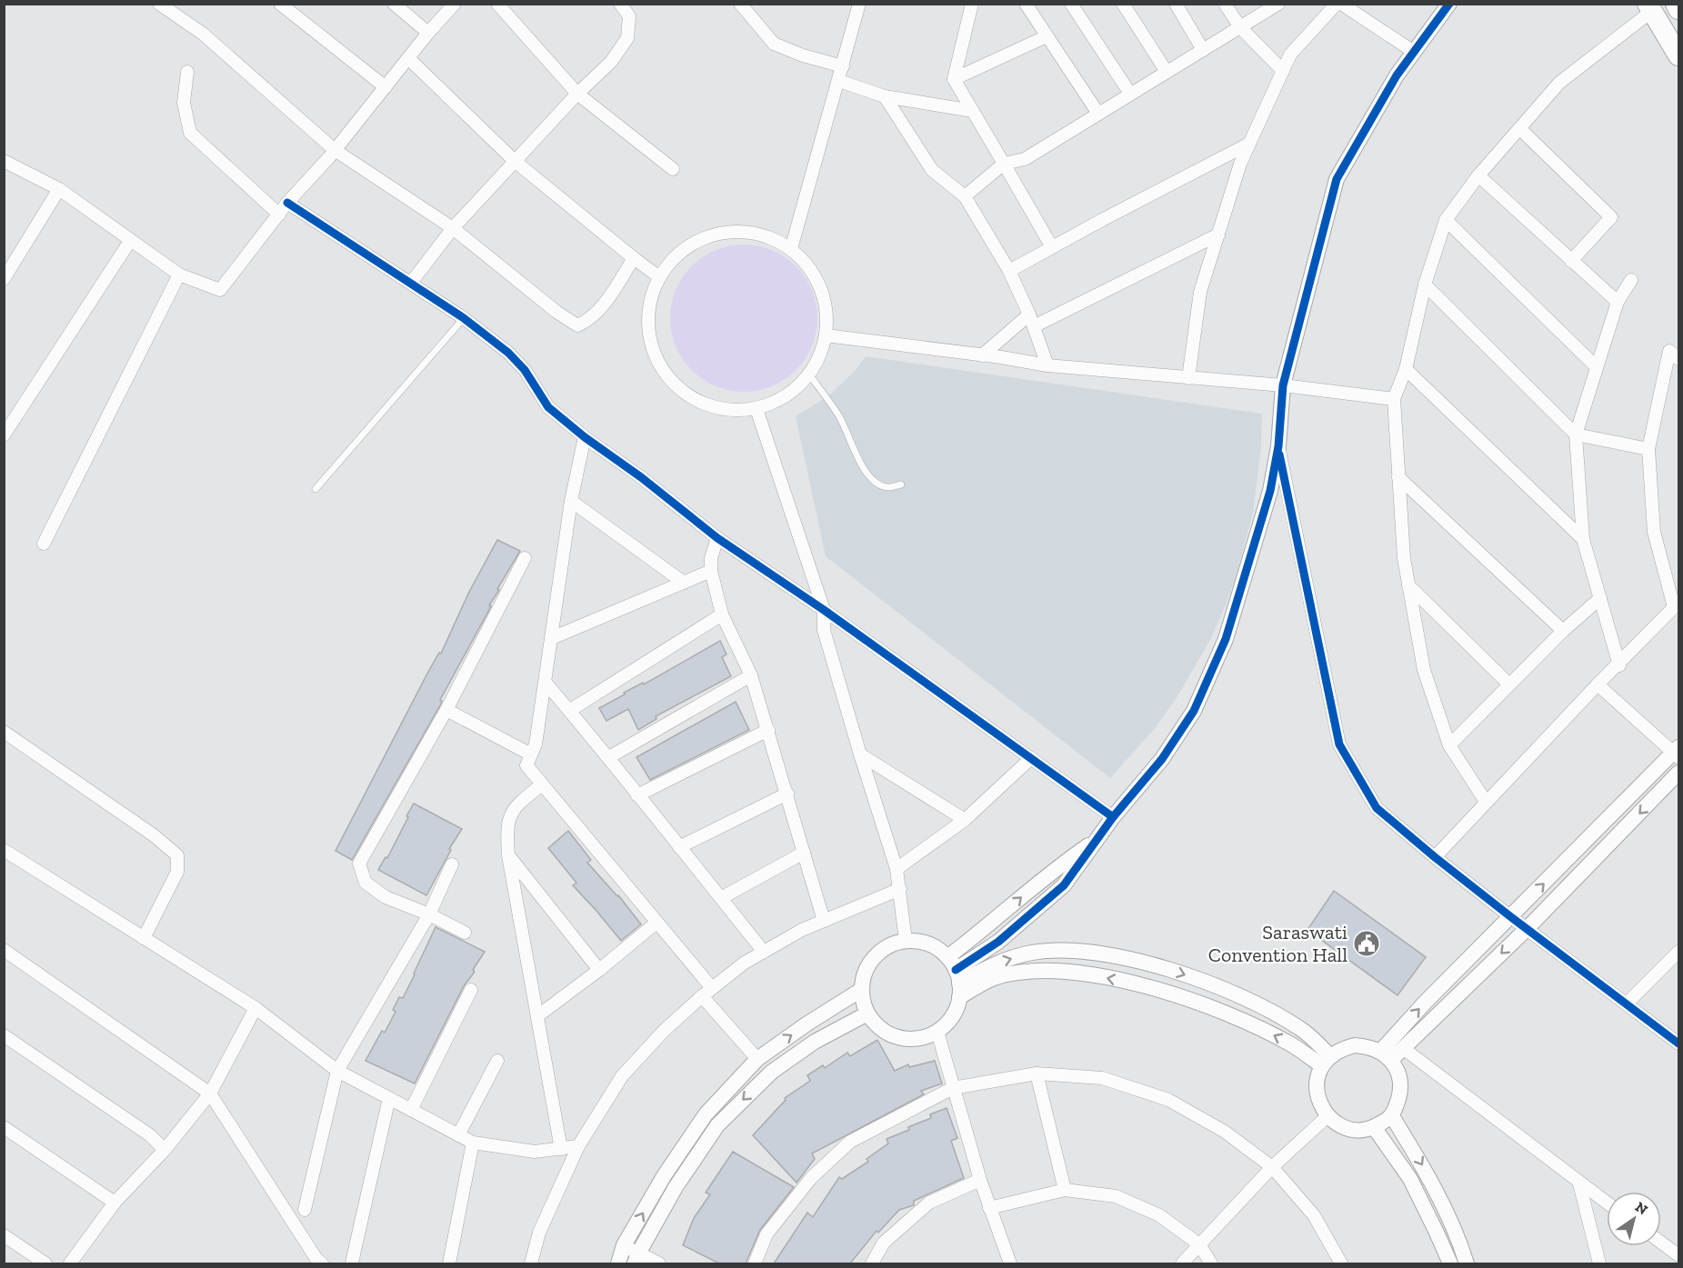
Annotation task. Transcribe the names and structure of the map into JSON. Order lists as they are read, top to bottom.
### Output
{
  "places": {
    "public building": ["Saraswati Convention Hall"]
  },
  "north": "top right"
}
